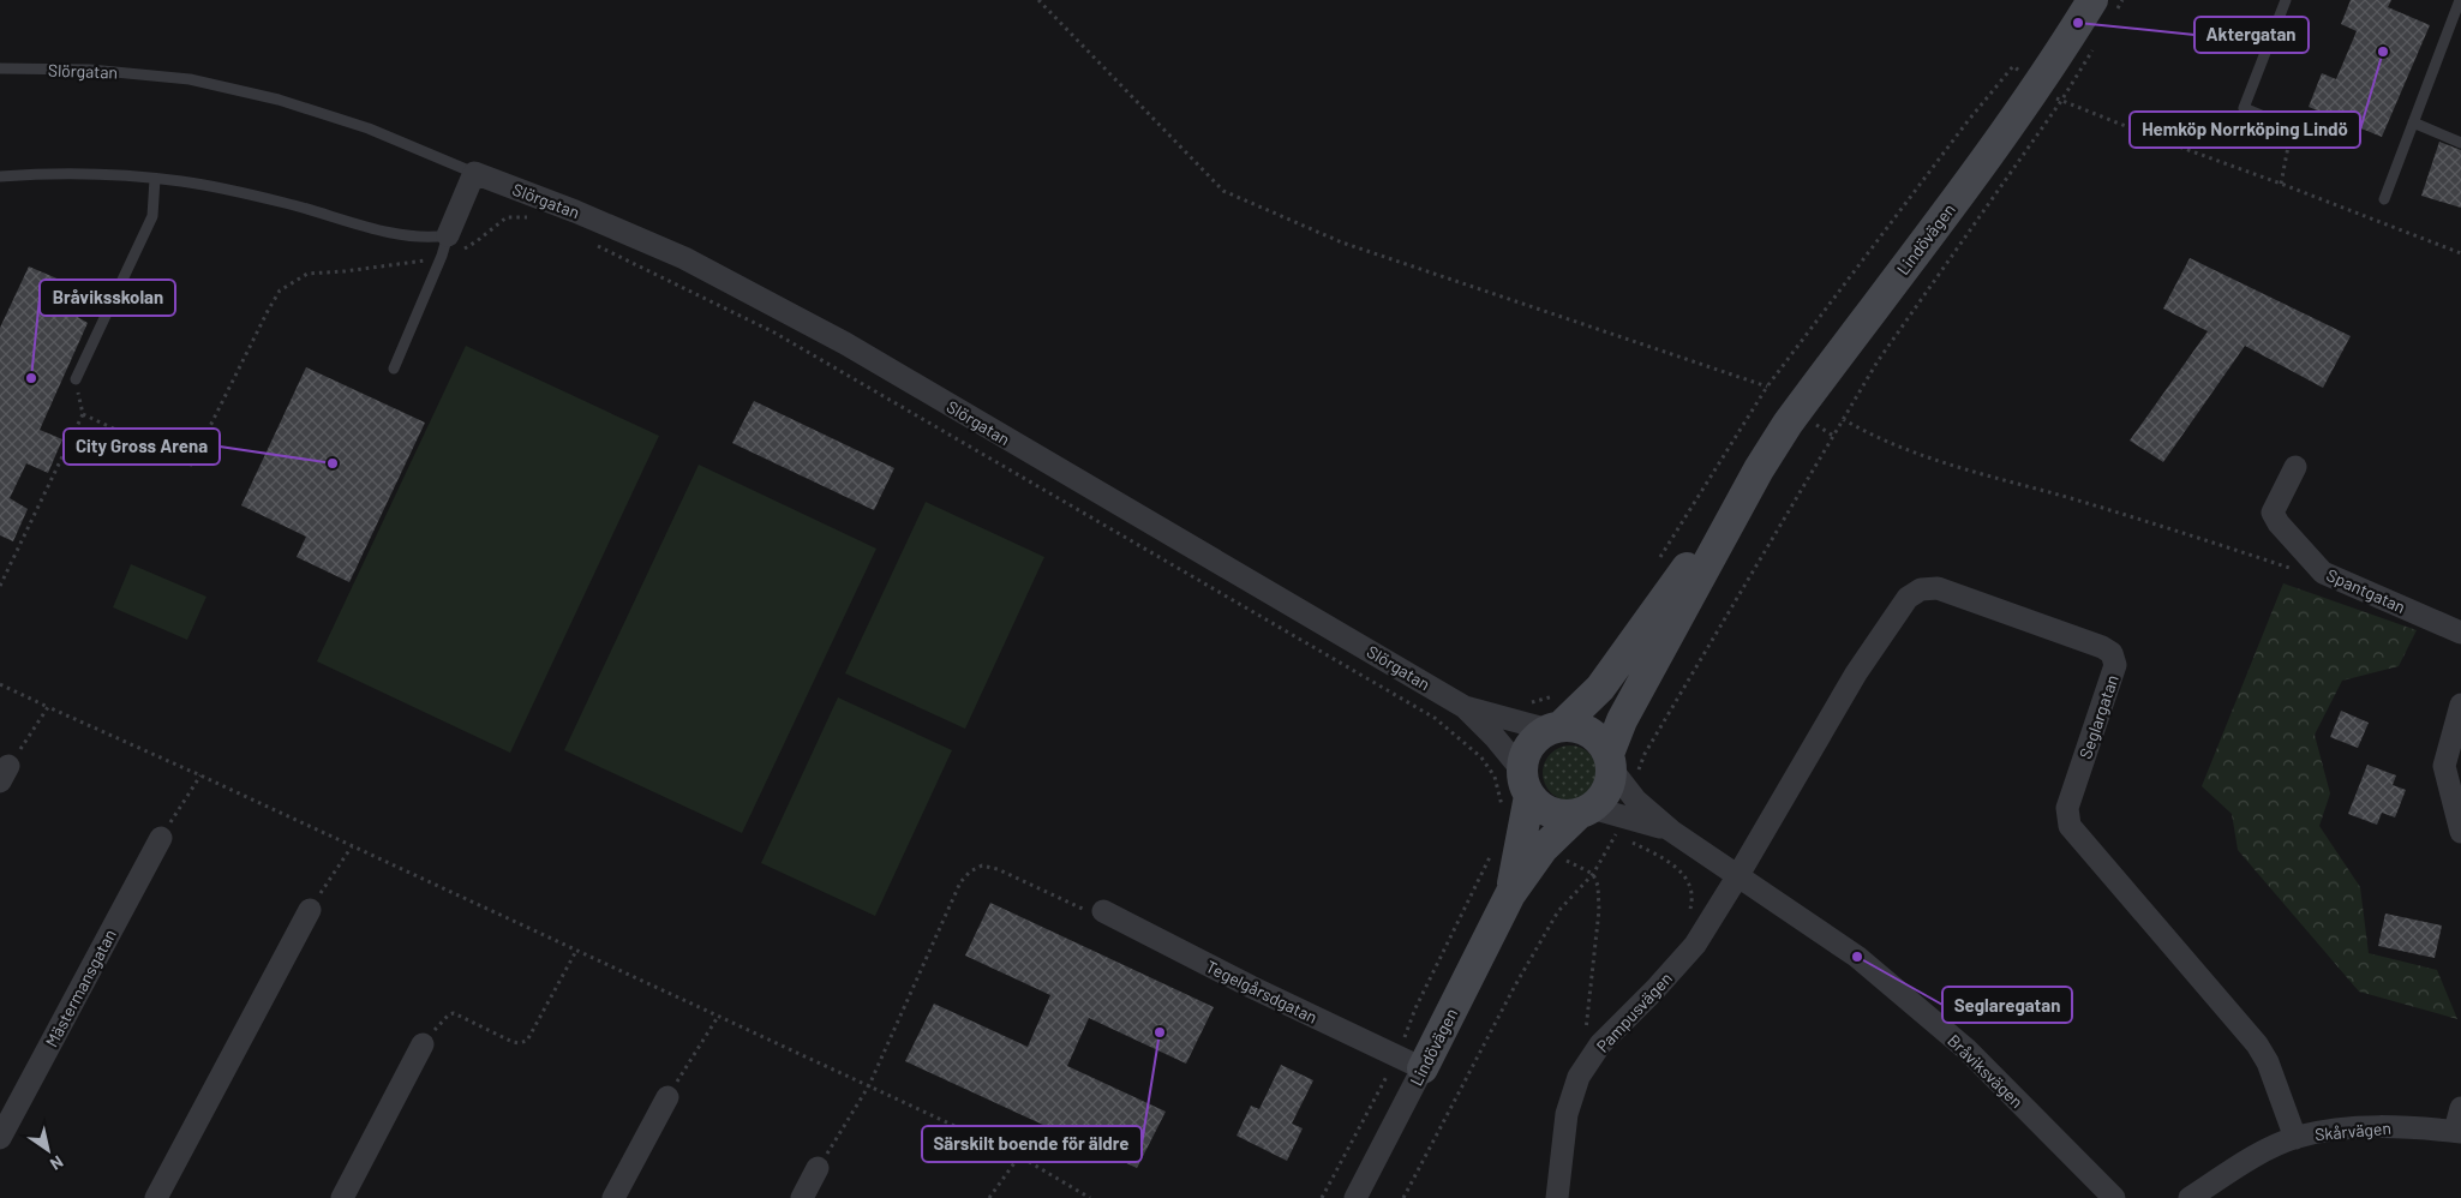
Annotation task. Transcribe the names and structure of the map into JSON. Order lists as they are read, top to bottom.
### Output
{
  "streets": {
    "main road": ["Lindövägen"],
    "street": [
      "Slörgatan",
      "Spantgatan",
      "Seglargatan",
      "Mästermansgatan",
      "Tegelgårsdgatan",
      "Pampusvägen",
      "Bråviksvägen",
      "Skårvägen"
    ]
  },
  "crossings": [
    ["Slörgatan", "Lindövägen"],
    ["Slörgatan", "Bråviksvägen"],
    ["Lindövägen", "Tegelgårsdgatan"],
    ["Lindövägen", "Bråviksvägen"],
    ["Seglargatan", "Pampusvägen"],
    ["Seglargatan", "Bråviksvägen"],
    ["Seglargatan", "Skårvägen"],
    ["Pampusvägen", "Bråviksvägen"]
  ],
  "places": [
    "Aktergatan",
    "Hemköp Norrköping Lindö",
    "Bråviksskolan",
    "City Gross Arena",
    "Seglaregatan",
    "Särskilt boende för äldre"
  ],
  "north": "bottom right"
}
